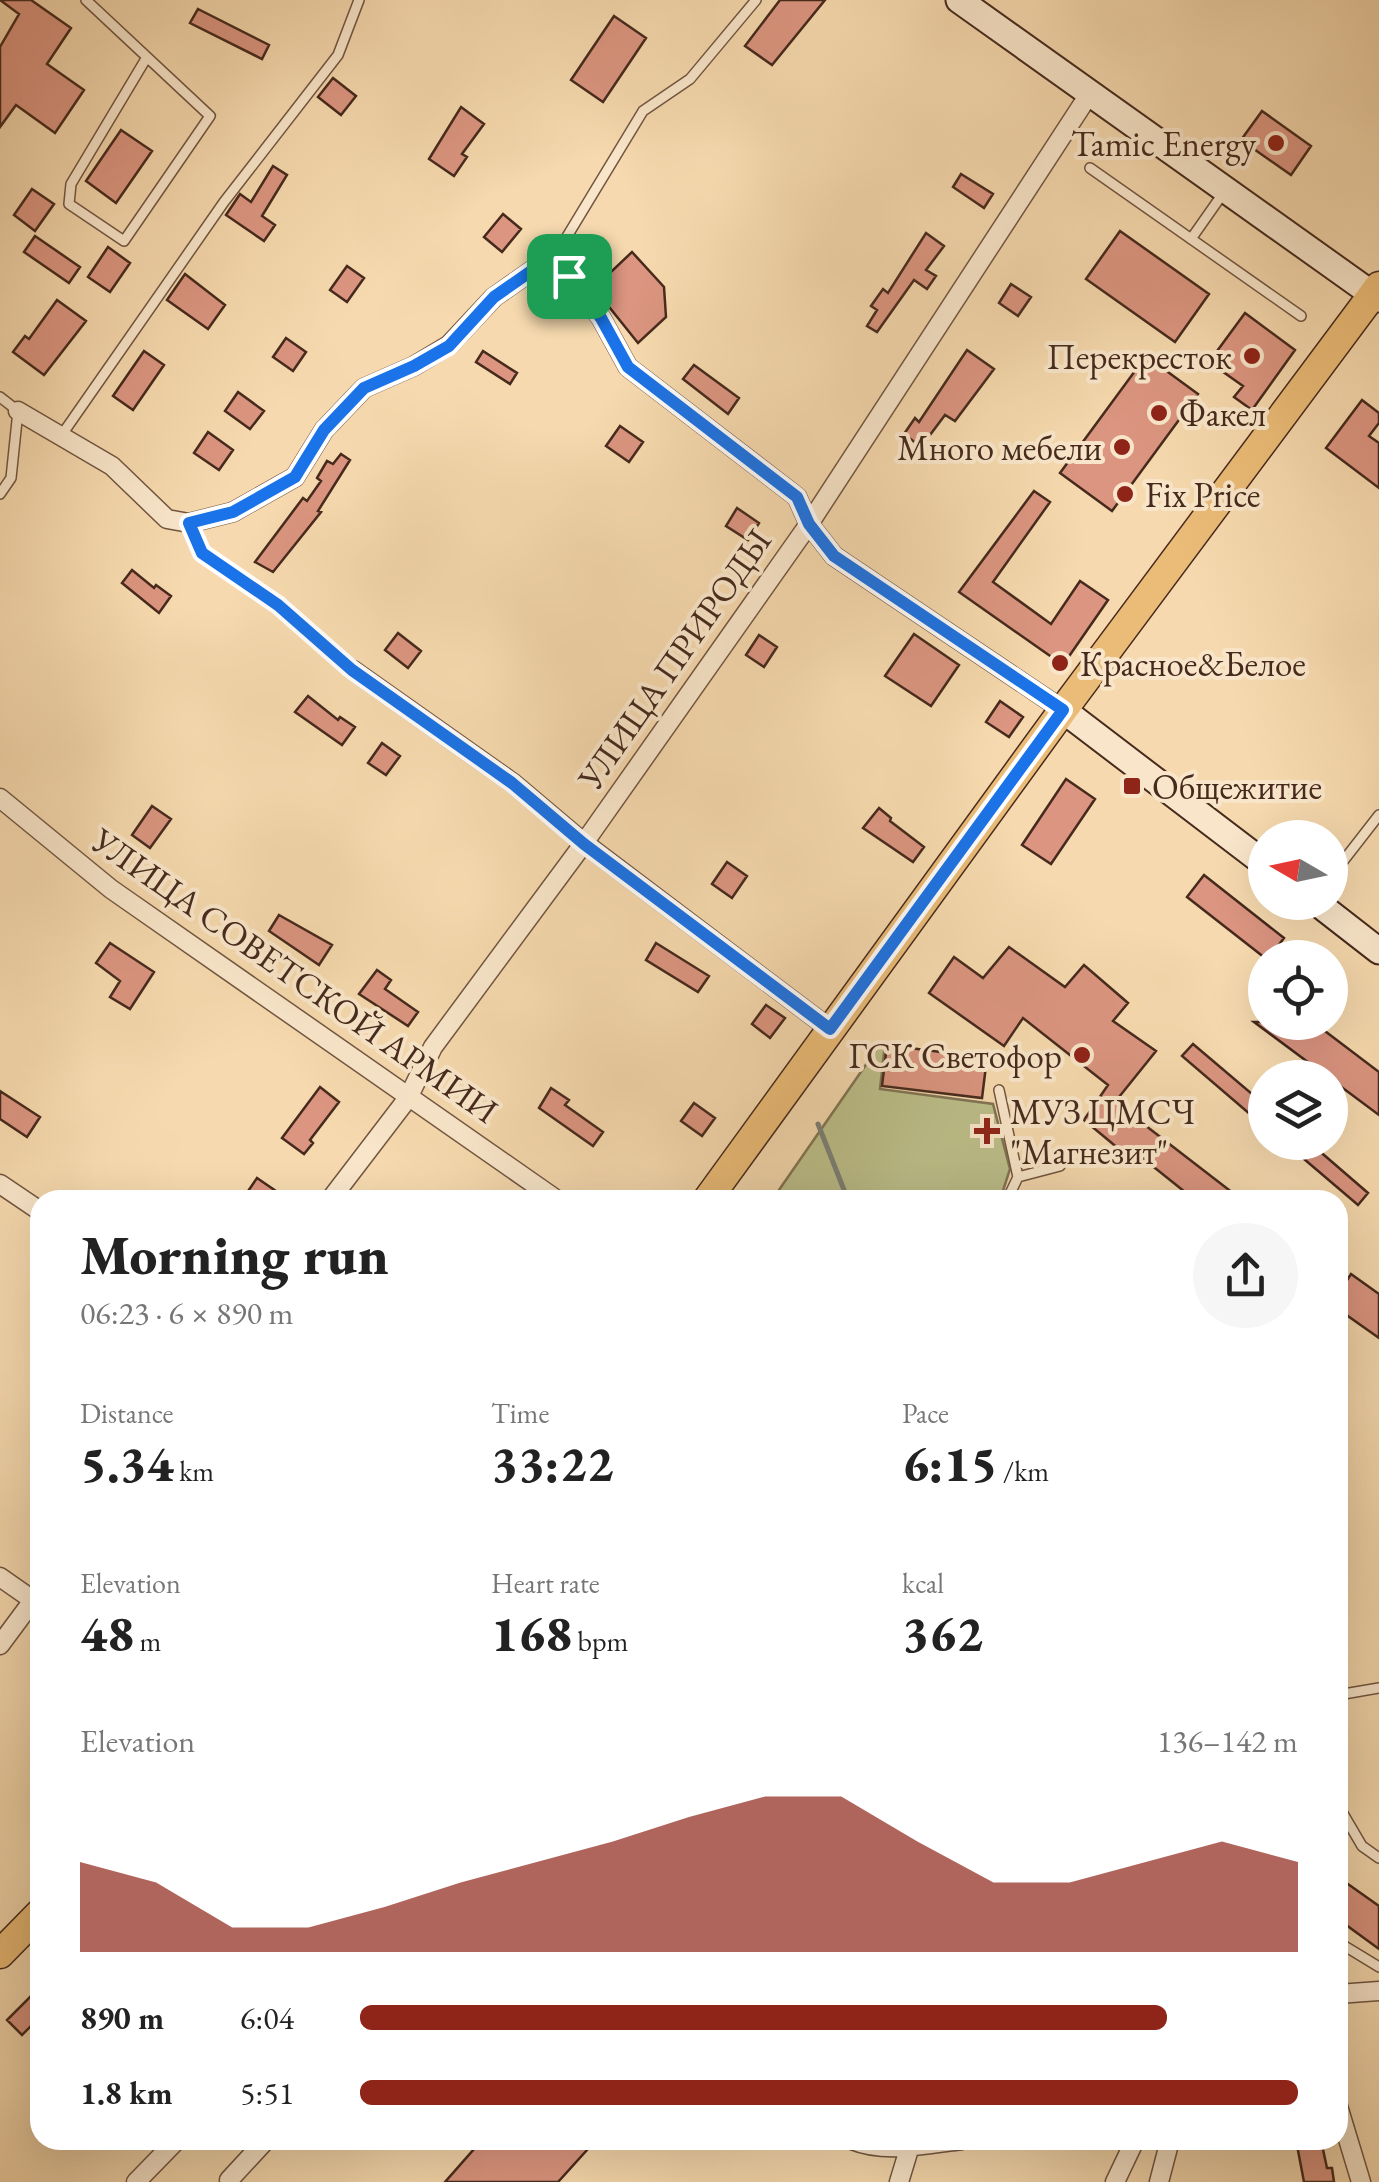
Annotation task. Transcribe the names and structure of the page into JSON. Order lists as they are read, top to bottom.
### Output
{
  "streets": {
    "street": ["УЛИЦА ПРИРОДЫ", "УЛИЦА СОВЕТСКОЙ АРМИИ"]
  },
  "crossings": [
    ["УЛИЦА ПРИРОДЫ", "УЛИЦА СОВЕТСКОЙ АРМИИ"]
  ],
  "places": {
    "other": [
      "Tamic Energy",
      "Перекресток",
      "Факел",
      "Много мебели",
      "Fix Price",
      "Красное&Белое",
      "ГСК Светофор"
    ],
    "transit": ["Общежитие"],
    "health": ["МУЗ ЦМСЧ \"Магнезит\""]
  },
  "north": "left",
  "page": {
    "heading": ["Morning run", "06:23 · 6 × 890 m"],
    "stats": [
      ["Distance", "5.34 km"],
      ["Time", "33:22"],
      ["Pace", "6:15 /km"],
      ["Elevation", "48 m"],
      ["Heart rate", "168 bpm"],
      ["kcal", "362"]
    ],
    "chart": ["Elevation", "136–142 m"],
    "list": [
      {
        "name": "890 m",
        "note": "6:04"
      },
      {
        "name": "1.8 km",
        "note": "5:51"
      }
    ]
  }
}
